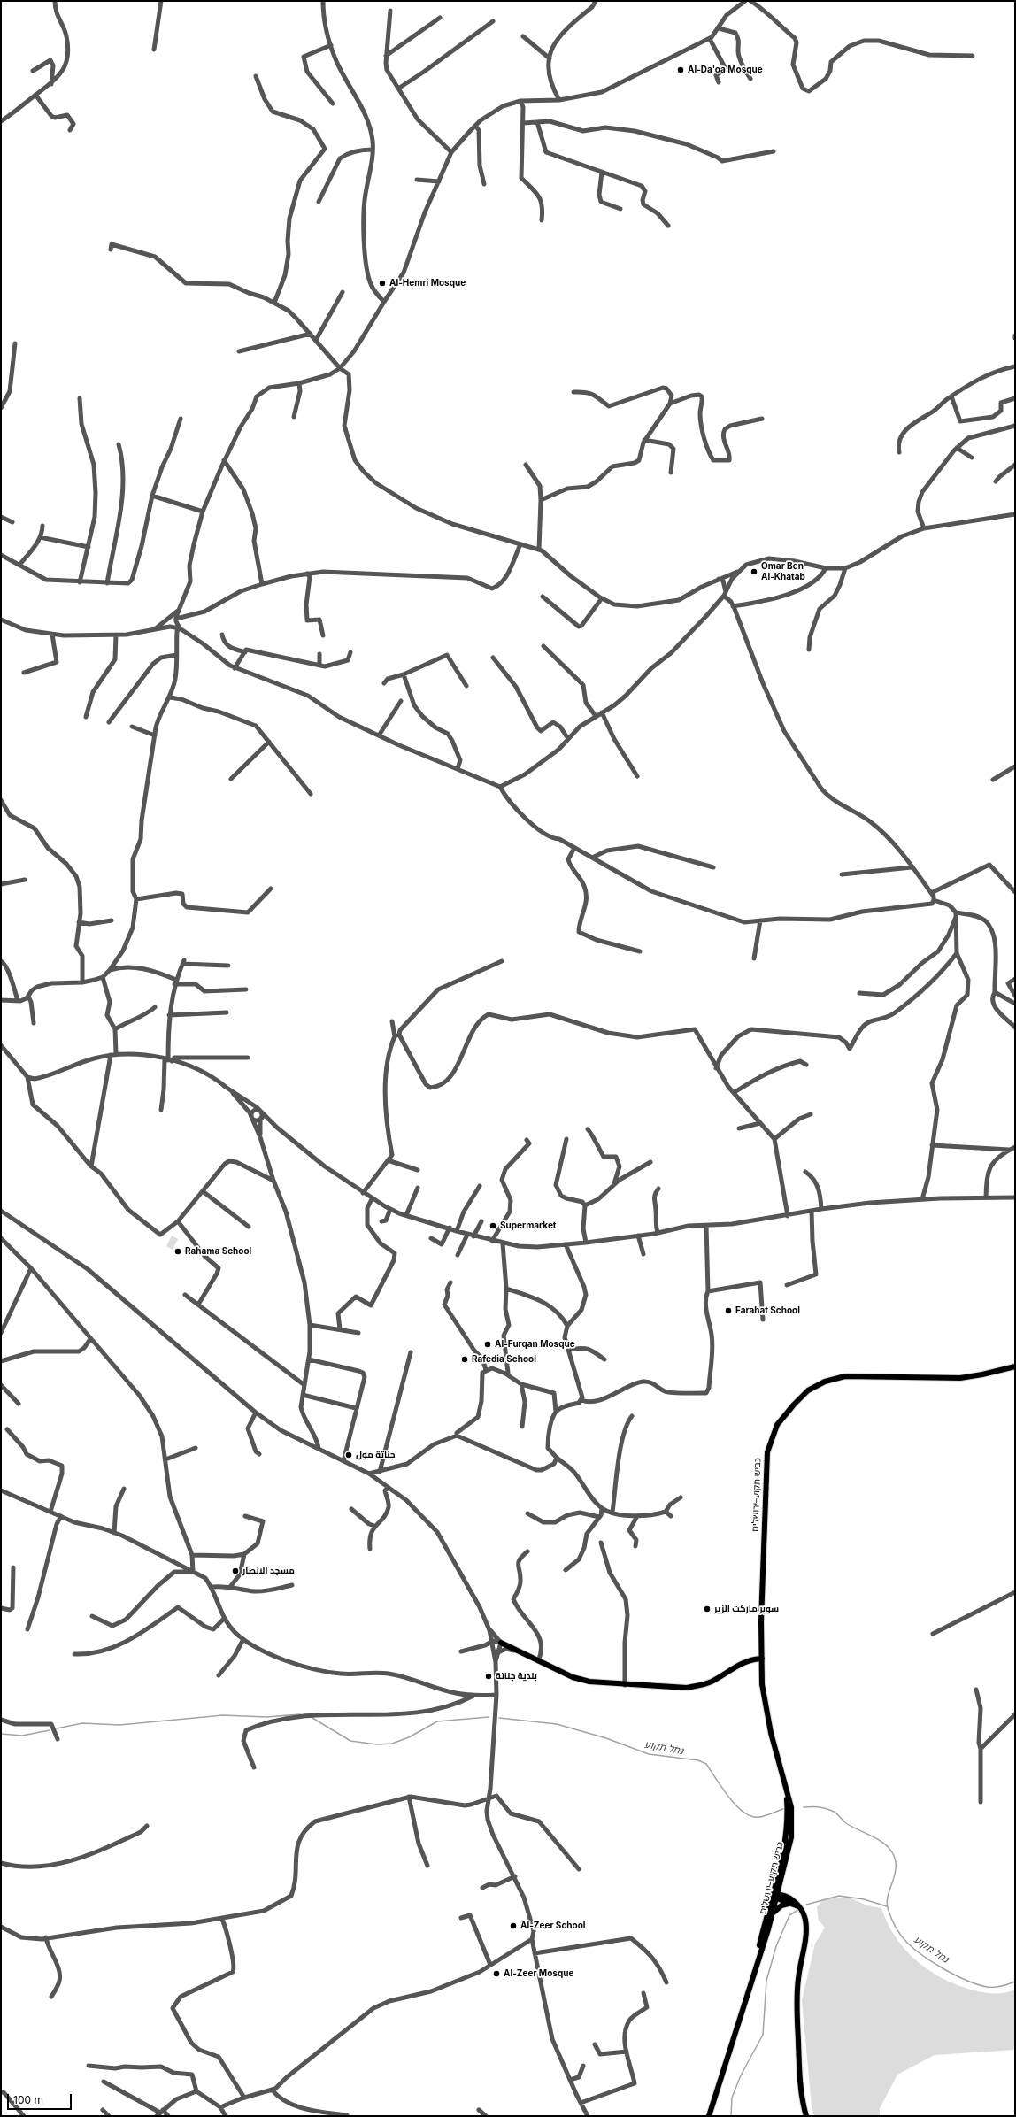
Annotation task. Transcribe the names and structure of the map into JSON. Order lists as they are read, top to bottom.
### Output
{
  "streets": {
    "main road": ["כביש תקוע–ירושלים"]
  },
  "water": ["נחל תקוע"],
  "places": [
    "Al-Da'oa Mosque",
    "Al-Hemri Mosque",
    "Omar Ben Al-Khatab",
    "Supermarket",
    "Rahama School",
    "Farahat School",
    "Al-Furqan Mosque",
    "Rafedia School",
    "جناتة مول",
    "مسجد الانصار",
    "سوبر ماركت الزير",
    "بلدية جناتة",
    "Al-Zeer School",
    "Al-Zeer Mosque"
  ],
  "scale_bar": "100 m"
}
